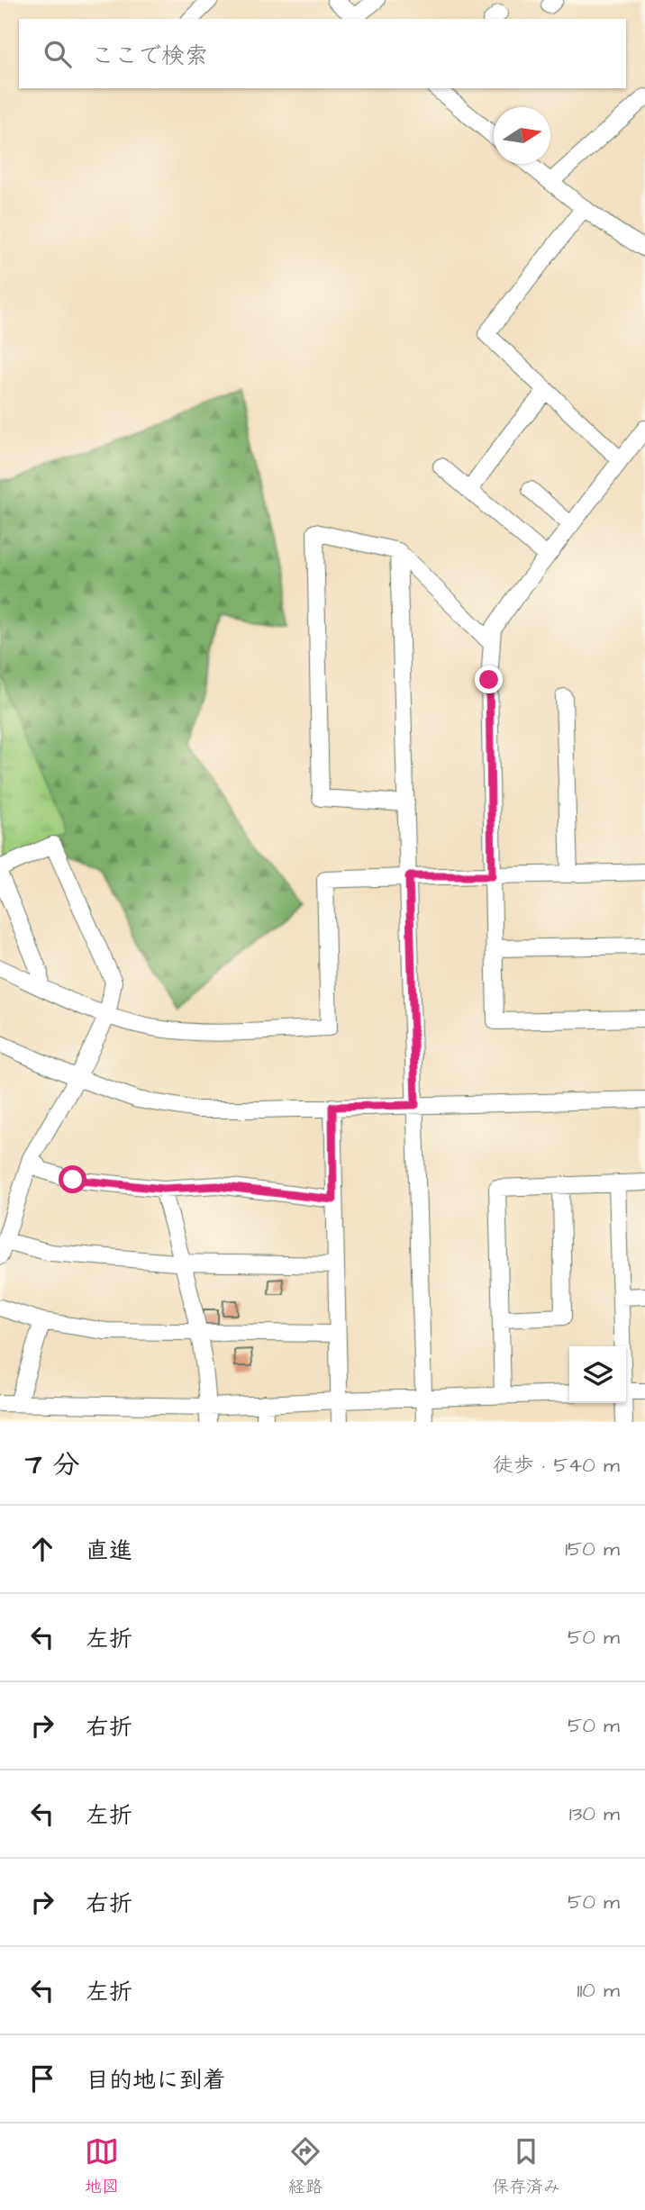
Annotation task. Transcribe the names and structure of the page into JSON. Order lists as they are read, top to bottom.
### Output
{
  "north": "right",
  "page": {
    "search": "ここで検索",
    "heading": ["7 分", "徒歩 · 540 m"],
    "list": [
      ["直進", "150 m"],
      ["左折", "50 m"],
      ["右折", "50 m"],
      ["左折", "130 m"],
      ["右折", "50 m"],
      ["左折", "110 m"],
      "目的地に到着"
    ],
    "nav": ["地図", "経路", "保存済み"]
  }
}
